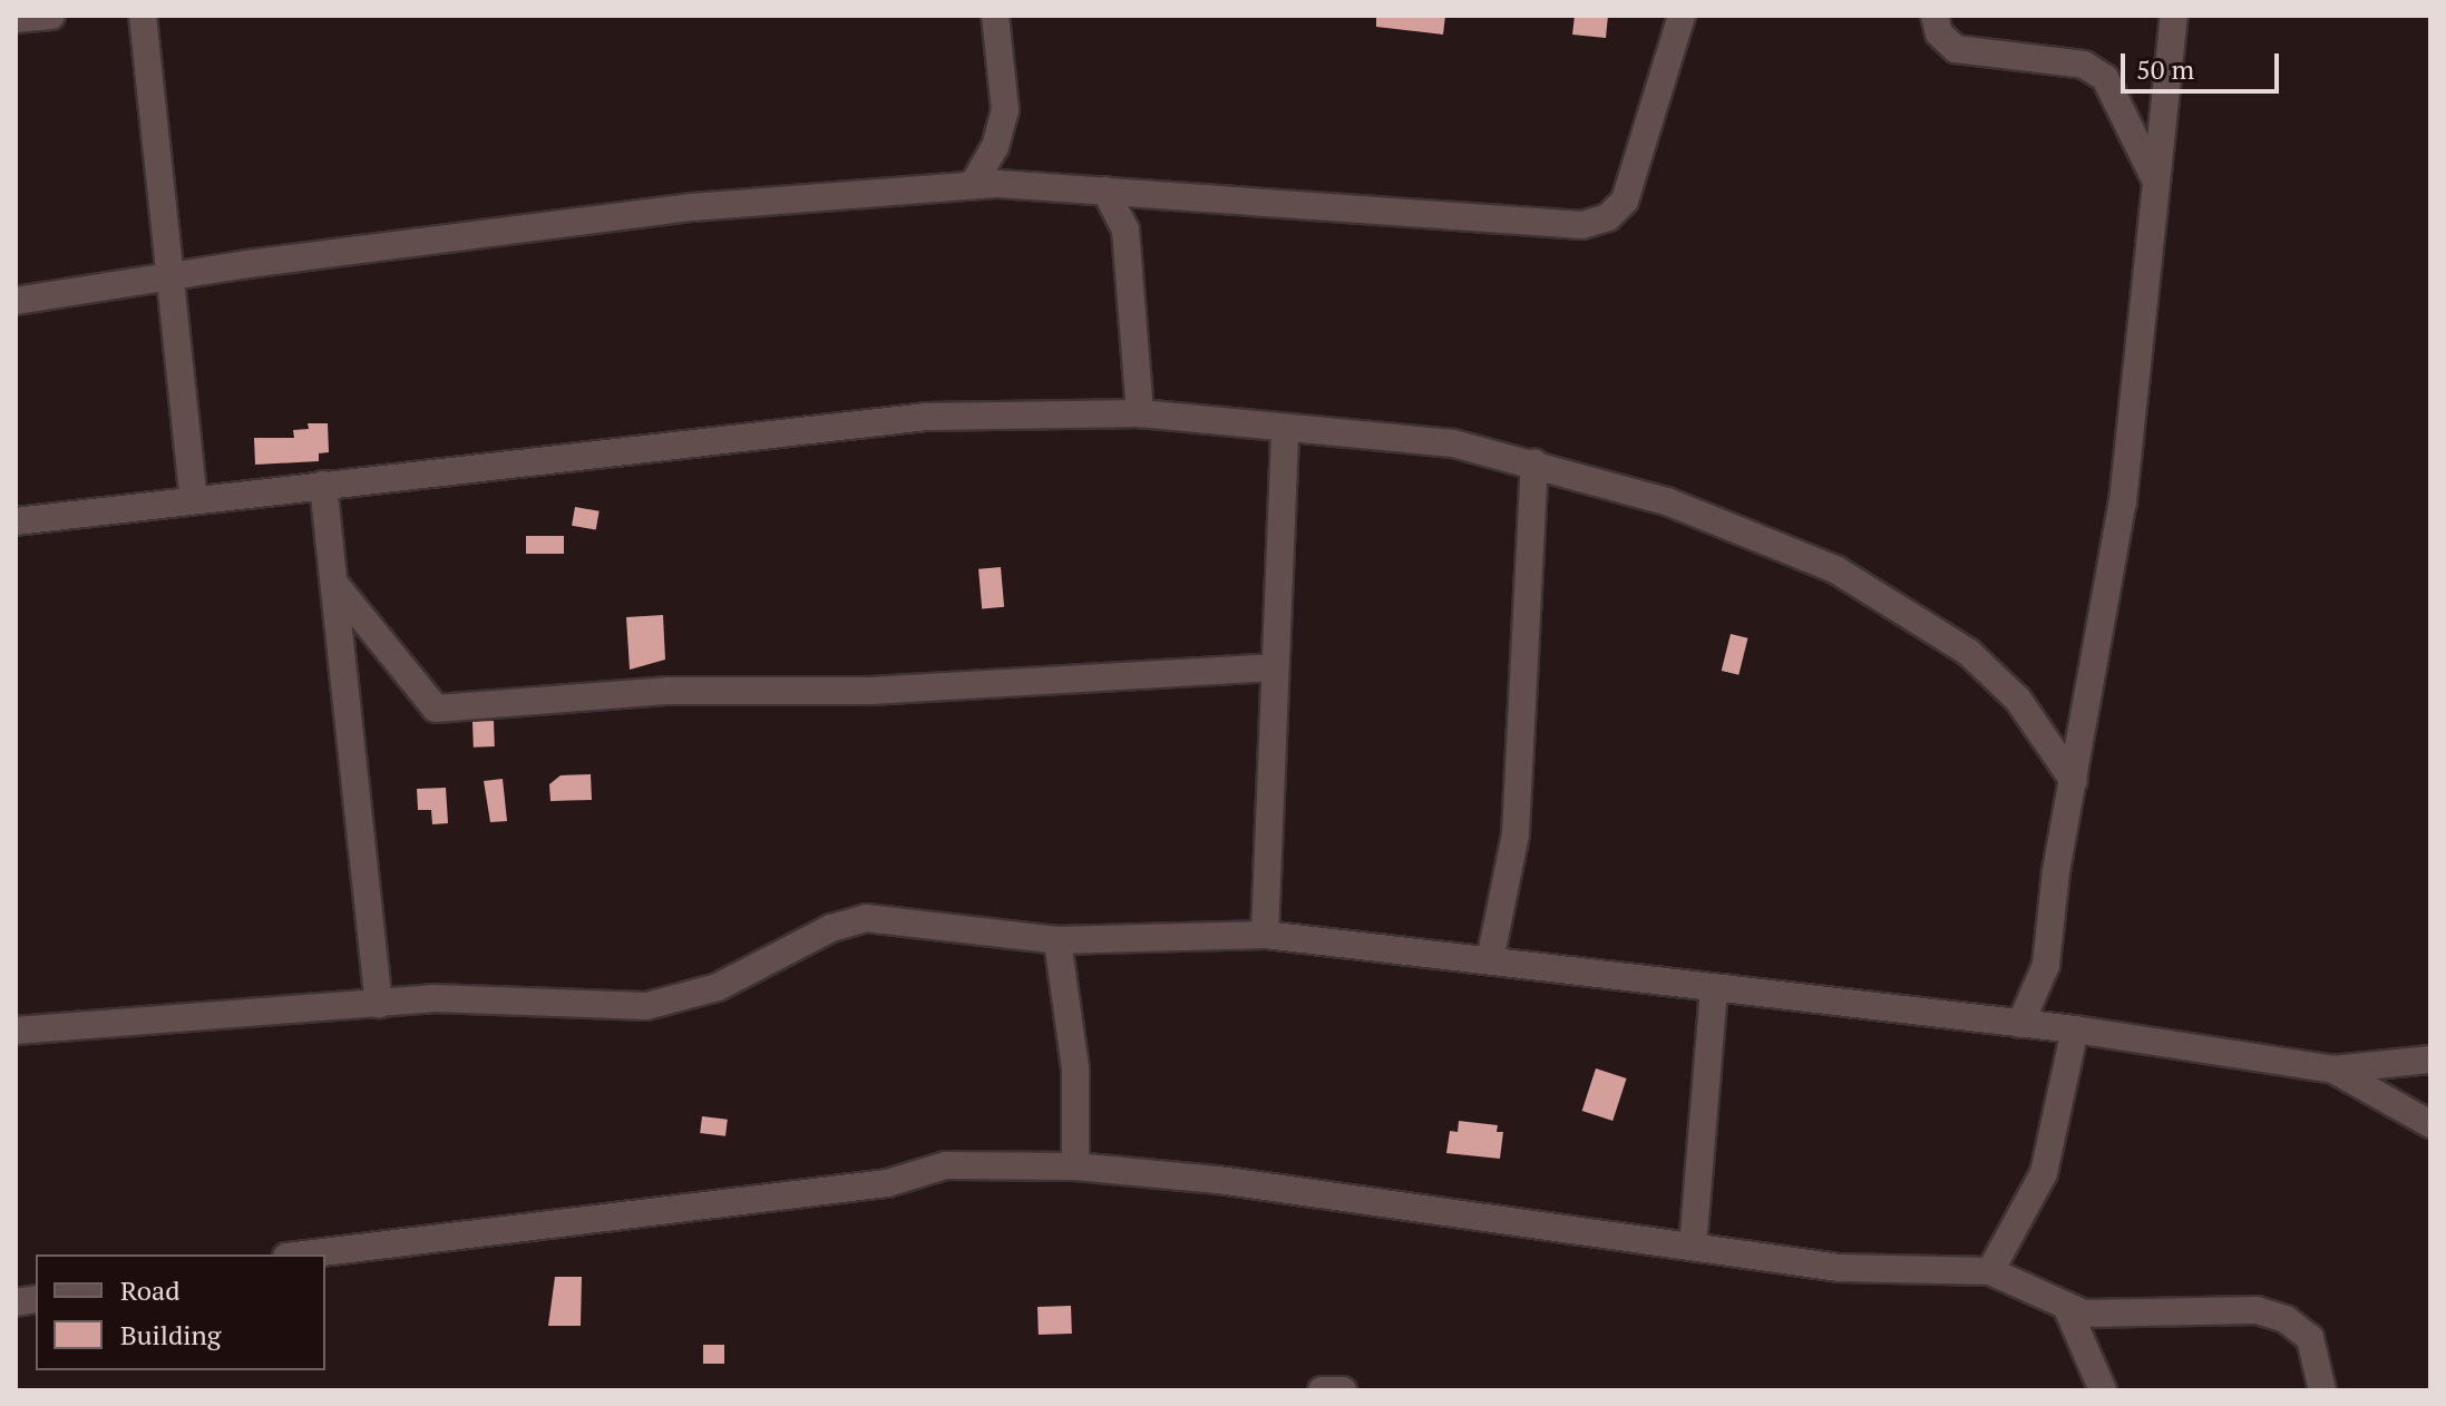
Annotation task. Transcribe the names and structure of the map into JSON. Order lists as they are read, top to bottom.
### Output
{
  "legend": ["Road", "Building"],
  "scale_bar": "50 m"
}
